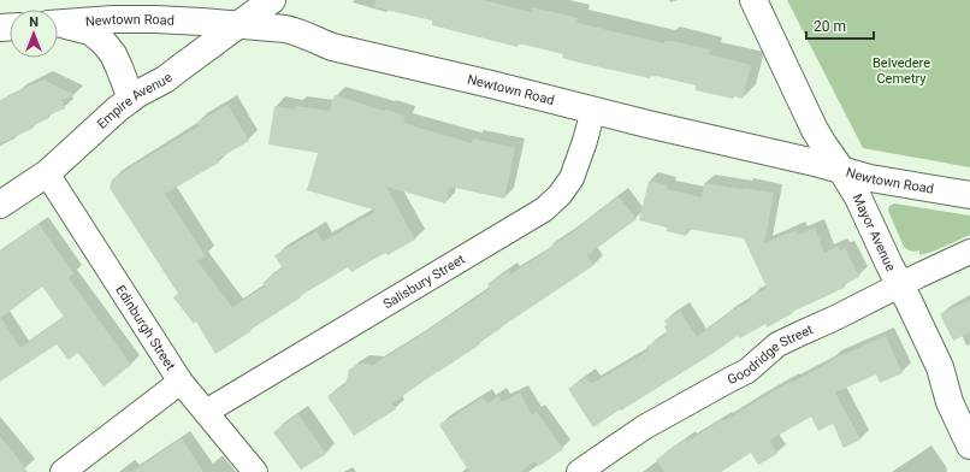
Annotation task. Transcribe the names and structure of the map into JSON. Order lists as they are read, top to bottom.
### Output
{
  "streets": {
    "street": [
      "Newtown Road",
      "Empire Avenue",
      "Mayor Avenue",
      "Salisbury Street",
      "Edinburgh Street",
      "Goodridge Street"
    ]
  },
  "crossings": [
    ["Newtown Road", "Empire Avenue"],
    ["Newtown Road", "Mayor Avenue"],
    ["Newtown Road", "Salisbury Street"],
    ["Empire Avenue", "Edinburgh Street"],
    ["Mayor Avenue", "Goodridge Street"],
    ["Salisbury Street", "Edinburgh Street"]
  ],
  "parks": ["Belvedere Cemetry"],
  "scale_bar": "20 m",
  "north": "top"
}
